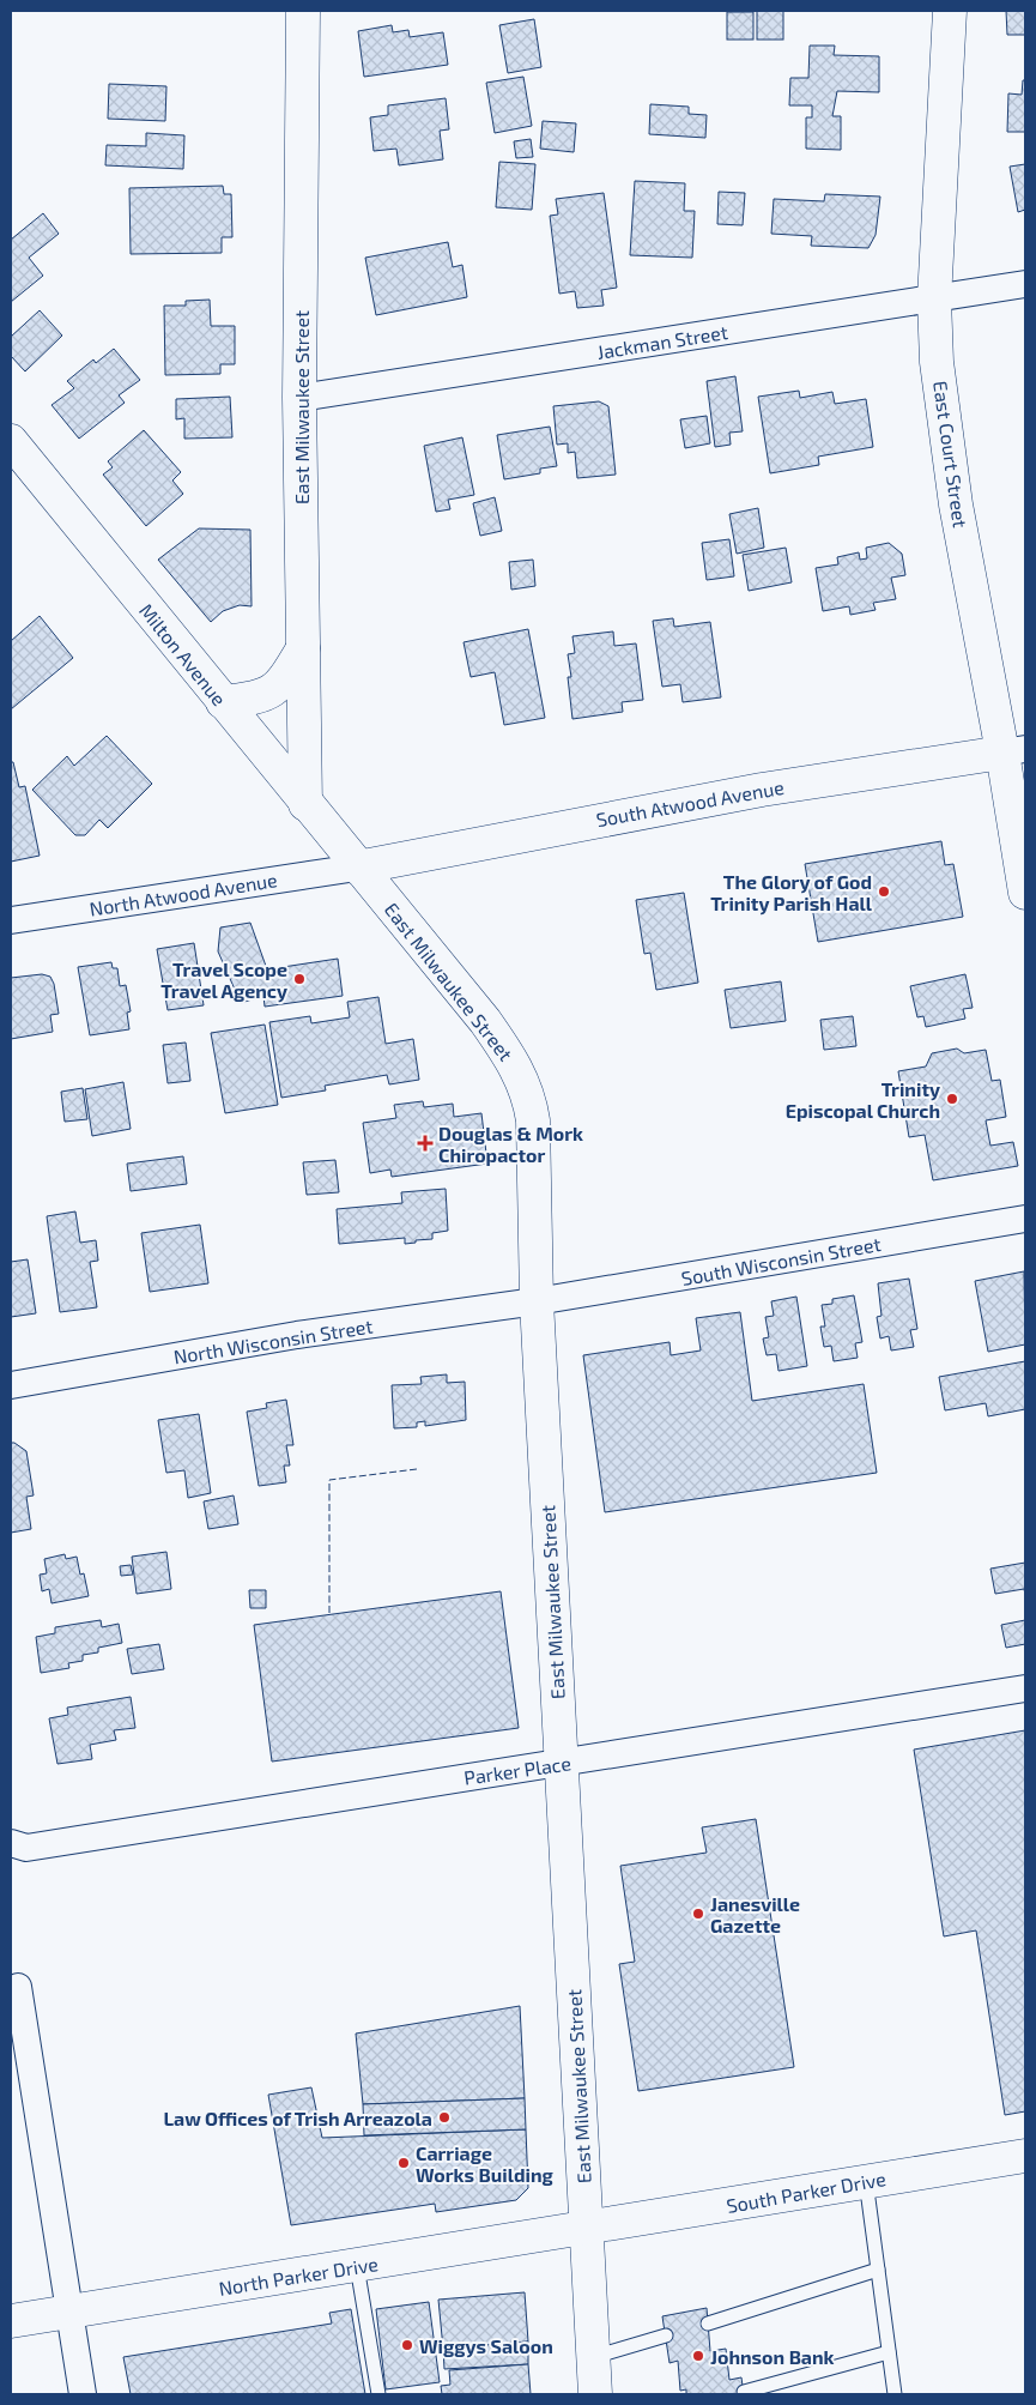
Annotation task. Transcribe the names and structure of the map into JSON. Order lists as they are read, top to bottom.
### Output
{
  "streets": {
    "main road": [
      "East Milwaukee Street",
      "East Court Street",
      "Milton Avenue",
      "South Atwood Avenue",
      "South Parker Drive",
      "North Parker Drive"
    ],
    "street": [
      "Jackman Street",
      "North Atwood Avenue",
      "South Wisconsin Street",
      "North Wisconsin Street",
      "Parker Place"
    ]
  },
  "crossings": [
    ["Jackman Street", "East Milwaukee Street"],
    ["Jackman Street", "East Court Street"],
    ["East Milwaukee Street", "Milton Avenue"],
    ["East Milwaukee Street", "South Atwood Avenue"],
    ["East Milwaukee Street", "North Atwood Avenue"],
    ["East Milwaukee Street", "South Wisconsin Street"],
    ["East Milwaukee Street", "North Wisconsin Street"],
    ["East Milwaukee Street", "Parker Place"],
    ["East Milwaukee Street", "South Parker Drive"],
    ["East Milwaukee Street", "North Parker Drive"],
    ["East Court Street", "South Atwood Avenue"],
    ["Milton Avenue", "South Atwood Avenue"],
    ["Milton Avenue", "North Atwood Avenue"],
    ["South Atwood Avenue", "North Atwood Avenue"],
    ["South Wisconsin Street", "North Wisconsin Street"],
    ["South Parker Drive", "North Parker Drive"]
  ],
  "places": {
    "other": [
      "The Glory of God Trinity Parish Hall",
      "Travel Scope Travel Agency",
      "Trinity Episcopal Church",
      "Janesville Gazette",
      "Law Offices of Trish Arreazola",
      "Carriage Works Building",
      "Wiggys Saloon",
      "Johnson Bank"
    ],
    "health": ["Douglas & Mork Chiropactor"]
  }
}
